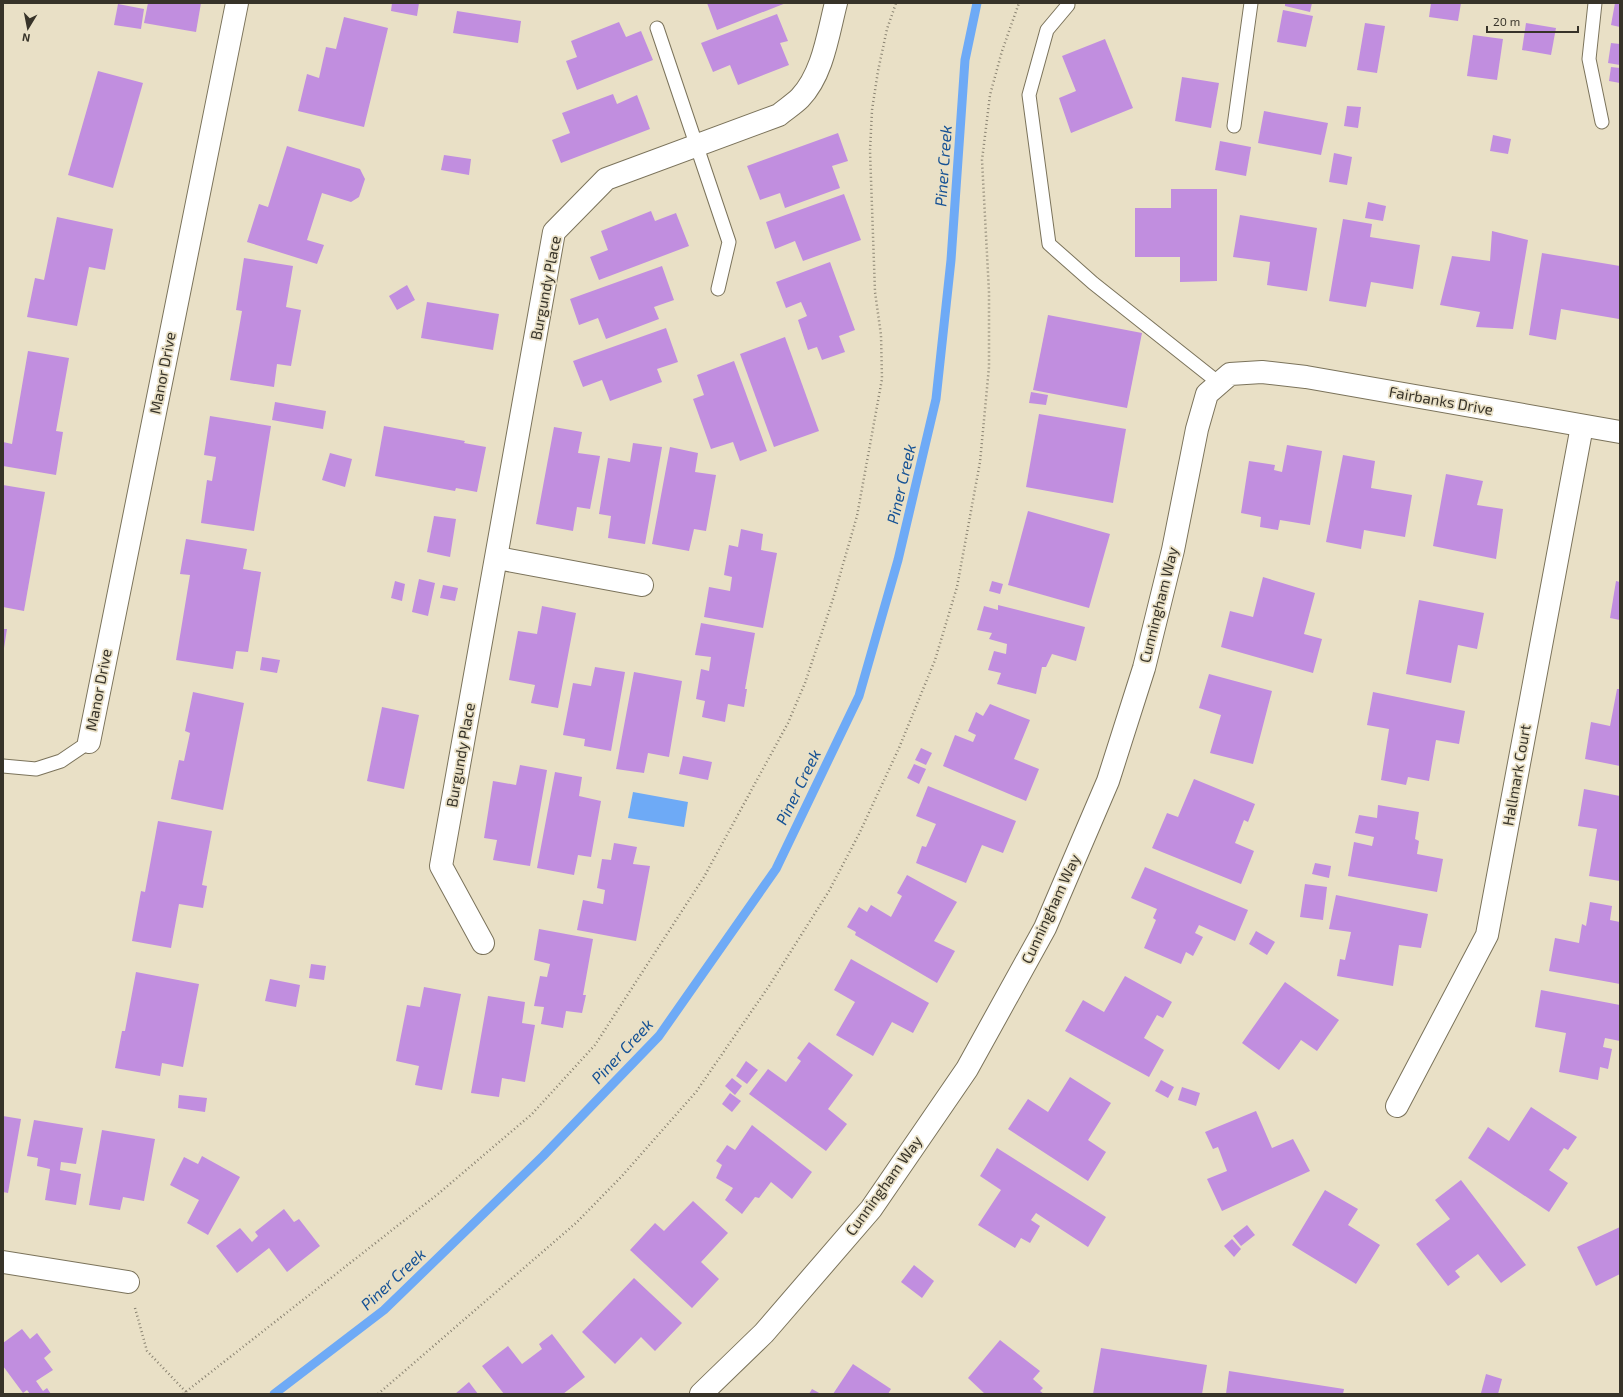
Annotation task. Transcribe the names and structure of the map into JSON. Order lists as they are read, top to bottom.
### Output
{
  "streets": {
    "street": [
      "Burgundy Place",
      "Manor Drive",
      "Fairbanks Drive",
      "Cunningham Way",
      "Hallmark Court"
    ]
  },
  "crossings": [
    ["Fairbanks Drive", "Cunningham Way"],
    ["Fairbanks Drive", "Hallmark Court"]
  ],
  "water": ["Piner Creek"],
  "scale_bar": "20 m",
  "north": "bottom"
}
